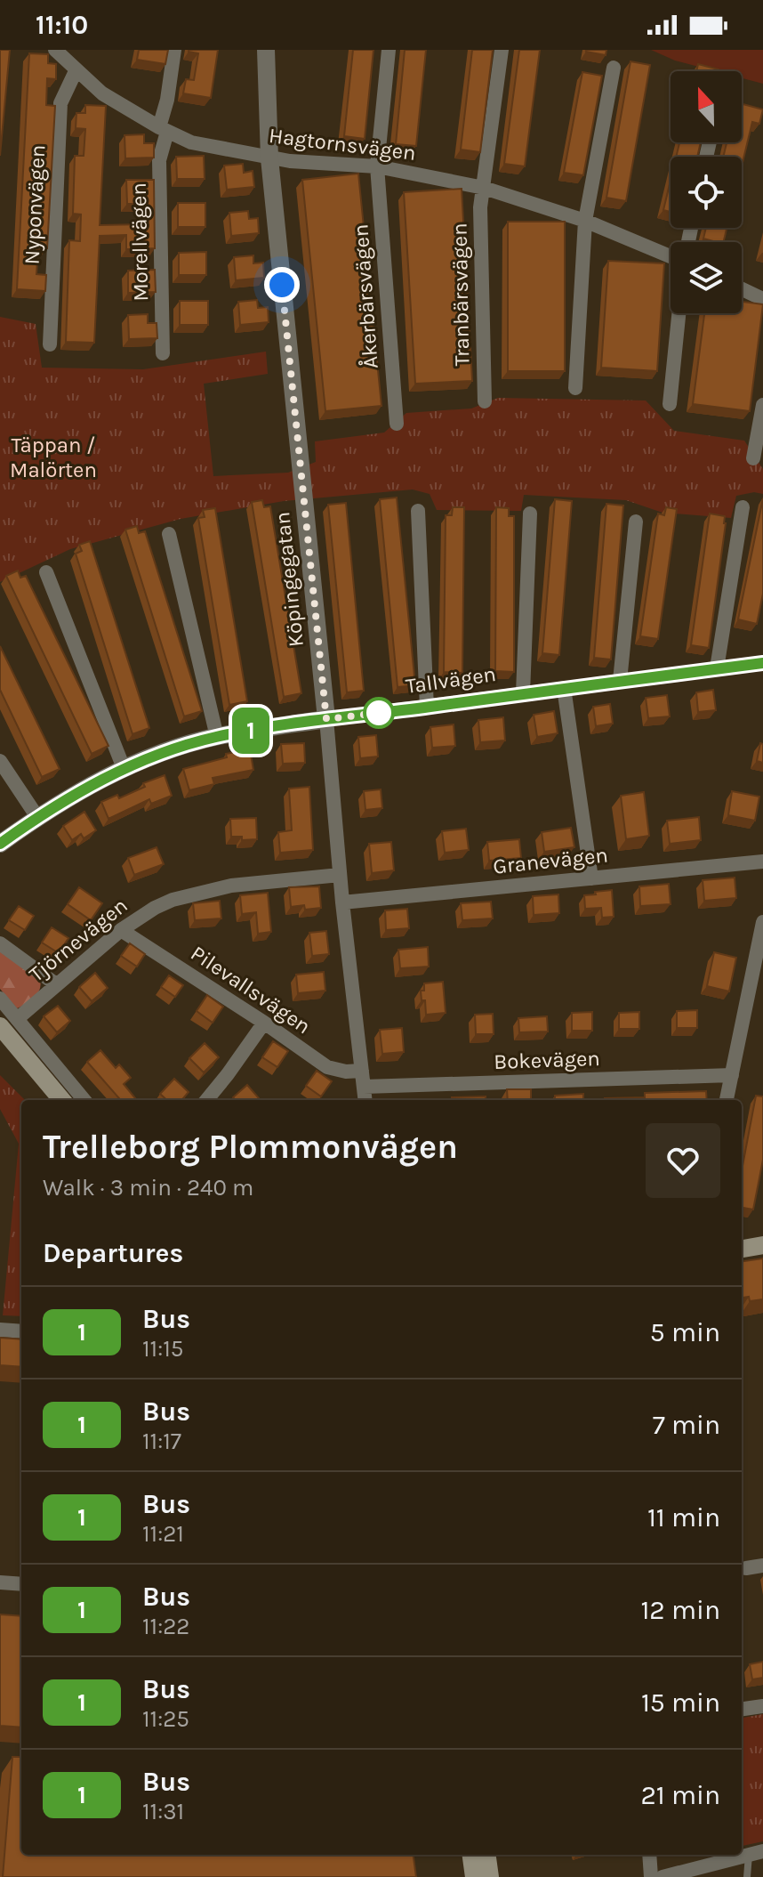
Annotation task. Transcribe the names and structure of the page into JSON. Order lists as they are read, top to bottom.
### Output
{
  "streets": {
    "street": [
      "Hagtornsvägen",
      "Nyponvägen",
      "Morellvägen",
      "Tranbärsvägen",
      "Åkerbärsvägen",
      "Köpingegatan",
      "Tallvägen",
      "Granevägen",
      "Tjörnevägen",
      "Pilevallsvägen",
      "Bokevägen"
    ]
  },
  "crossings": [
    ["Hagtornsvägen", "Nyponvägen"],
    ["Hagtornsvägen", "Morellvägen"],
    ["Hagtornsvägen", "Tranbärsvägen"],
    ["Hagtornsvägen", "Åkerbärsvägen"],
    ["Hagtornsvägen", "Köpingegatan"],
    ["Köpingegatan", "Tallvägen"],
    ["Köpingegatan", "Granevägen"],
    ["Köpingegatan", "Tjörnevägen"],
    ["Köpingegatan", "Pilevallsvägen"],
    ["Köpingegatan", "Bokevägen"],
    ["Tjörnevägen", "Pilevallsvägen"]
  ],
  "parks": ["Täppan / Malörten"],
  "lines": ["bus line 1"],
  "north": "top",
  "page": {
    "status": "11:10",
    "on_map": "1",
    "heading": [
      ["Trelleborg Plommonvägen", "Walk · 3 min · 240 m"],
      "Departures"
    ],
    "list": [
      {
        "mark": "1",
        "name": "Bus",
        "note": "11:15",
        "value": "5 min"
      },
      {
        "mark": "1",
        "name": "Bus",
        "note": "11:17",
        "value": "7 min"
      },
      {
        "mark": "1",
        "name": "Bus",
        "note": "11:21",
        "value": "11 min"
      },
      {
        "mark": "1",
        "name": "Bus",
        "note": "11:22",
        "value": "12 min"
      },
      {
        "mark": "1",
        "name": "Bus",
        "note": "11:25",
        "value": "15 min"
      },
      {
        "mark": "1",
        "name": "Bus",
        "note": "11:31",
        "value": "21 min"
      }
    ]
  }
}
